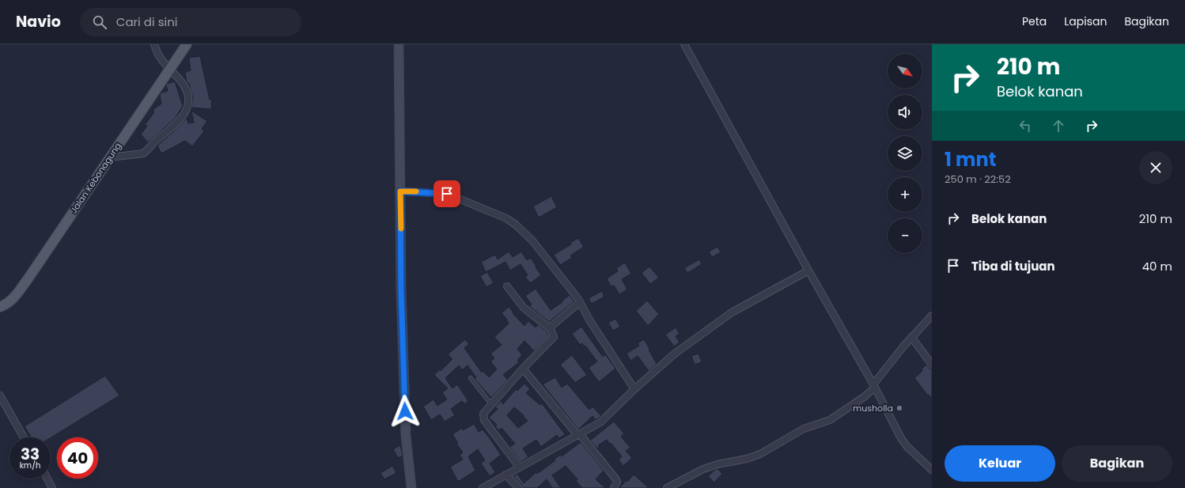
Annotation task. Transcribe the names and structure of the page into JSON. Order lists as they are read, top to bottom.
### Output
{
  "streets": {
    "main road": ["Jalan Kebonagung"]
  },
  "places": ["musholla"],
  "north": "bottom right",
  "page": {
    "header": "Navio",
    "search": "Cari di sini",
    "nav": ["Peta", "Lapisan", "Bagikan"],
    "turn": ["210 m", "Belok kanan"],
    "map_buttons": ["+", "−"],
    "heading": ["1 mnt", "250 m · 22:52"],
    "list": [
      {
        "name": "Belok kanan",
        "value": "210 m"
      },
      {
        "name": "Tiba di tujuan",
        "value": "40 m"
      }
    ],
    "speed": "33 km/h",
    "limit": "40",
    "buttons": ["Keluar", "Bagikan"]
  }
}
